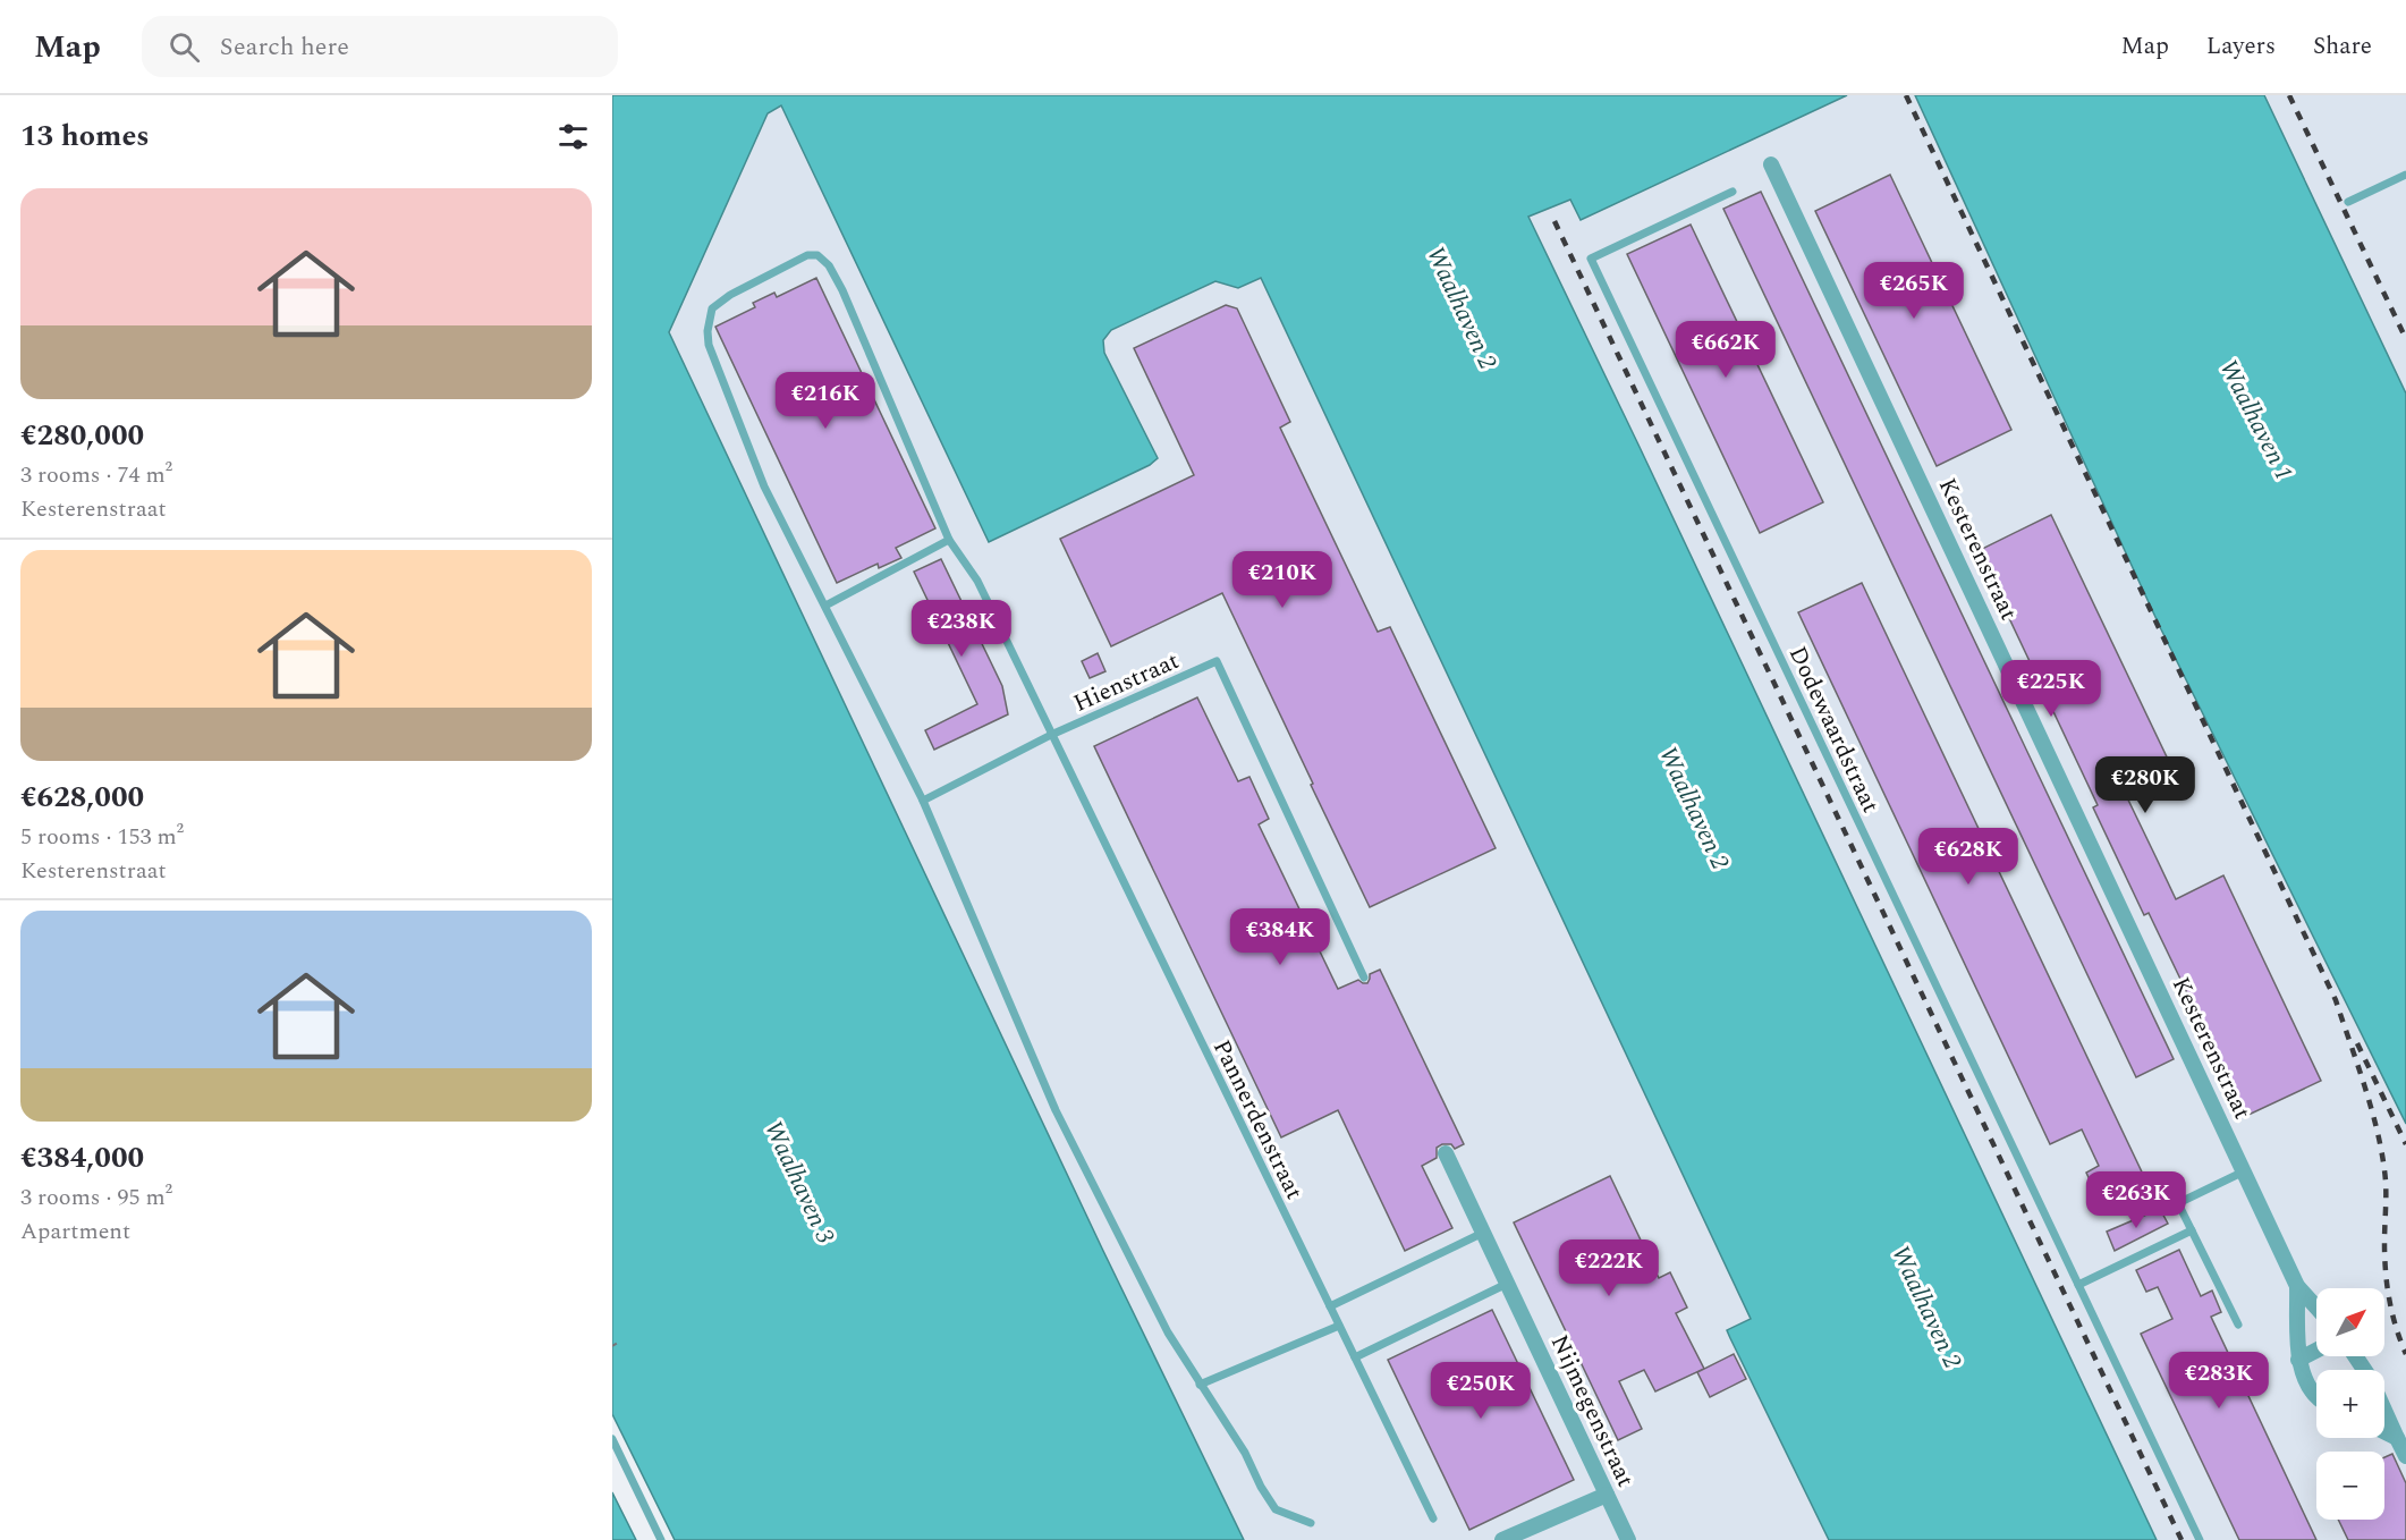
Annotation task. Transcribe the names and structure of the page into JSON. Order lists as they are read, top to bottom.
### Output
{
  "streets": {
    "street": ["Kesterenstraat", "Nijmegenstraat"],
    "lane": ["Hienstraat", "Dodewaardstraat", "Pannerdenstraat"]
  },
  "crossings": [
    ["Hienstraat", "Pannerdenstraat"]
  ],
  "water": ["Waalhaven 2", "Waalhaven 1", "Waalhaven 3"],
  "north": "top right",
  "page": {
    "header": "Map",
    "search": "Search here",
    "nav": ["Map", "Layers", "Share"],
    "heading": "13 homes",
    "list": [
      {
        "name": "€280,000",
        "note": "3 rooms · 74 m² · Kesterenstraat"
      },
      {
        "name": "€628,000",
        "note": "5 rooms · 153 m² · Kesterenstraat"
      },
      {
        "name": "€384,000",
        "note": "3 rooms · 95 m² · Apartment"
      }
    ],
    "price": [
      "€265K",
      "€662K",
      "€216K",
      "€210K",
      "€238K",
      "€225K",
      "€280K",
      "€628K",
      "€384K",
      "€263K",
      "€222K",
      "€283K",
      "€250K"
    ],
    "map_buttons": ["+", "−"]
  }
}
